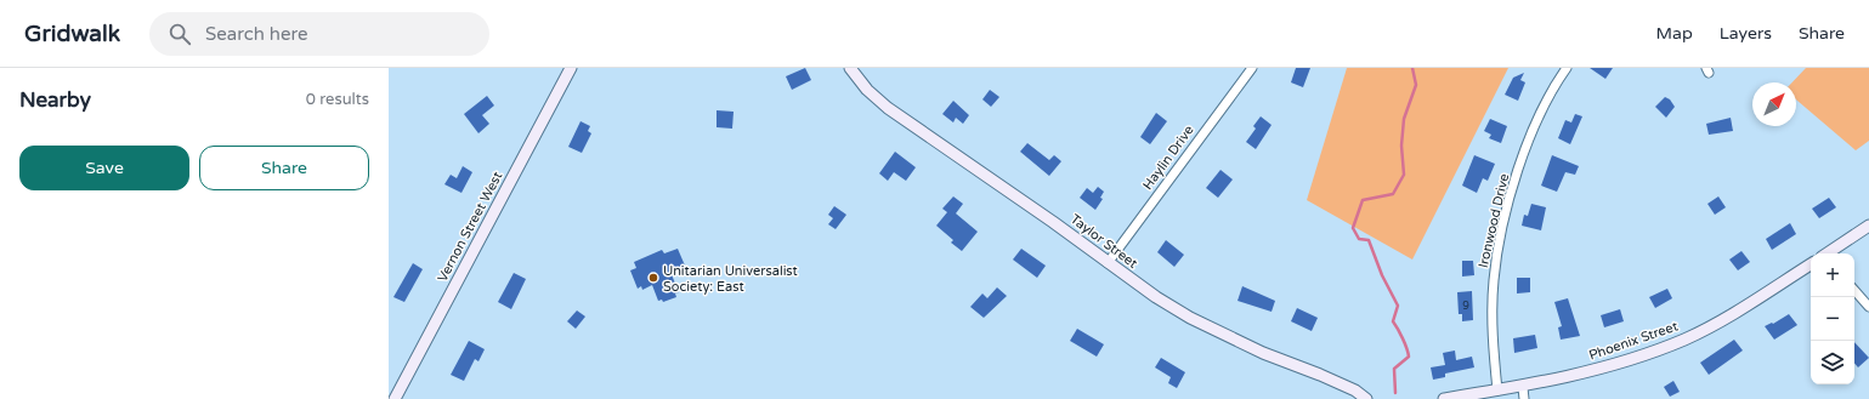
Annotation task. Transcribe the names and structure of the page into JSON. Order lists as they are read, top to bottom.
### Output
{
  "streets": {
    "street": [
      "Haylin Drive",
      "Ironwood Drive",
      "Vernon Street West",
      "Taylor Street",
      "Phoenix Street"
    ]
  },
  "crossings": [
    ["Haylin Drive", "Taylor Street"],
    ["Ironwood Drive", "Phoenix Street"]
  ],
  "places": ["Unitarian Universalist Society: East"],
  "house_numbers": ["9"],
  "north": "top right",
  "page": {
    "header": "Gridwalk",
    "search": "Search here",
    "nav": ["Map", "Layers", "Share"],
    "heading": ["Nearby", "0 results"],
    "buttons": ["Save", "Share"],
    "map_buttons": ["+", "−"]
  }
}
